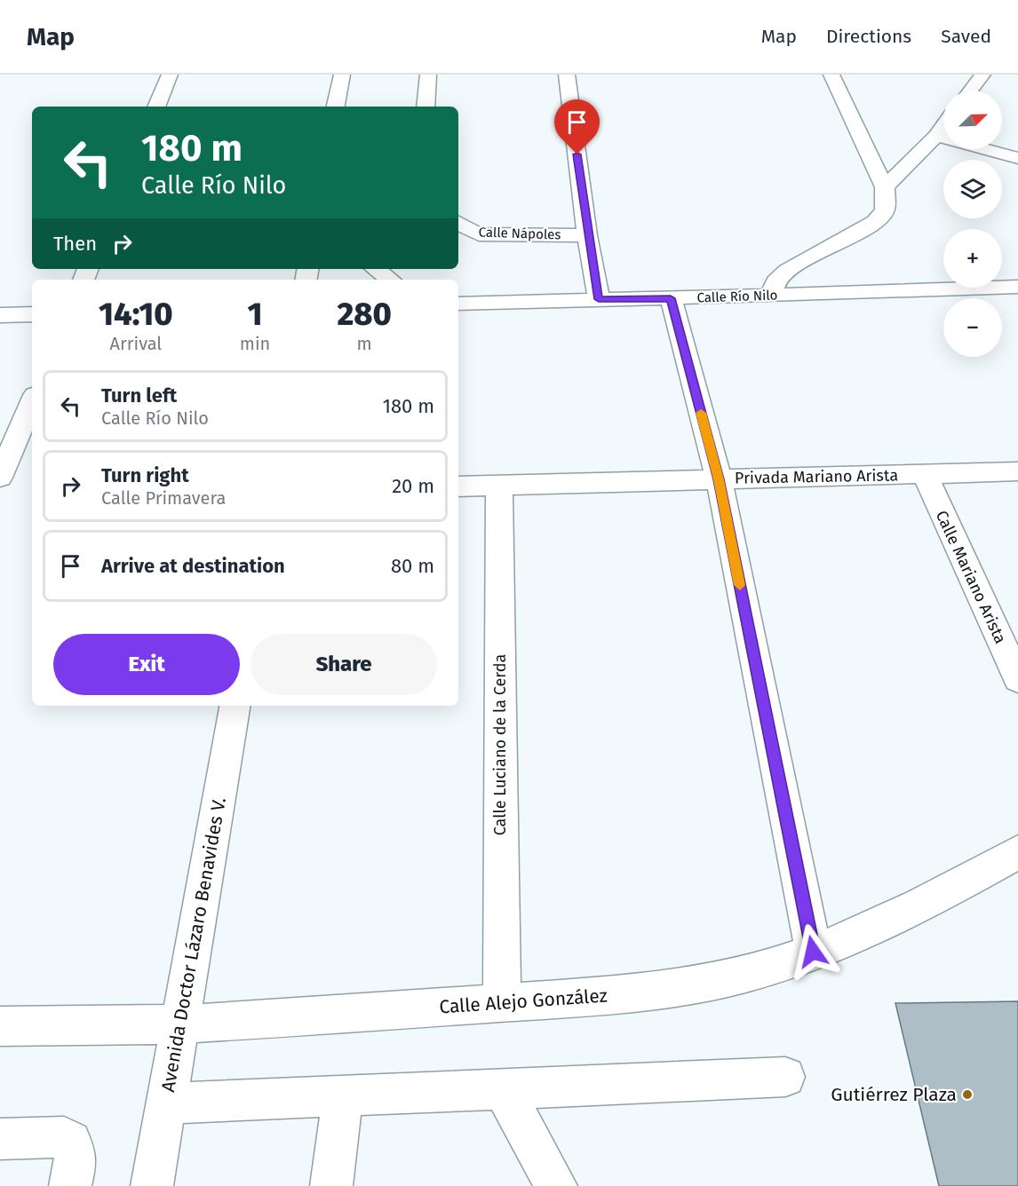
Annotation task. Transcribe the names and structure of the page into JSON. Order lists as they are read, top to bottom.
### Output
{
  "streets": {
    "street": [
      "Calle Nápoles",
      "Calle Río Nilo",
      "Privada Mariano Arista",
      "Calle Mariano Arista",
      "Calle Luciano de la Cerda",
      "Avenida Doctor Lázaro Benavides V.",
      "Calle Alejo González"
    ]
  },
  "crossings": [
    ["Privada Mariano Arista", "Calle Mariano Arista"],
    ["Privada Mariano Arista", "Calle Luciano de la Cerda"],
    ["Calle Luciano de la Cerda", "Calle Alejo González"],
    ["Avenida Doctor Lázaro Benavides V.", "Calle Alejo González"]
  ],
  "places": ["Gutiérrez Plaza"],
  "north": "top right",
  "page": {
    "header": "Map",
    "nav": ["Map", "Directions", "Saved"],
    "map_buttons": ["+", "−"],
    "turn": ["180 m", "Calle Río Nilo"],
    "then": "Then",
    "eta": [
      "14:10",
      "Arrival",
      "1",
      "min",
      "280",
      "m"
    ],
    "list": [
      {
        "name": "Turn left",
        "note": "Calle Río Nilo",
        "value": "180 m"
      },
      {
        "name": "Turn right",
        "note": "Calle Primavera",
        "value": "20 m"
      },
      {
        "name": "Arrive at destination",
        "value": "80 m"
      }
    ],
    "buttons": ["Exit", "Share"]
  }
}
